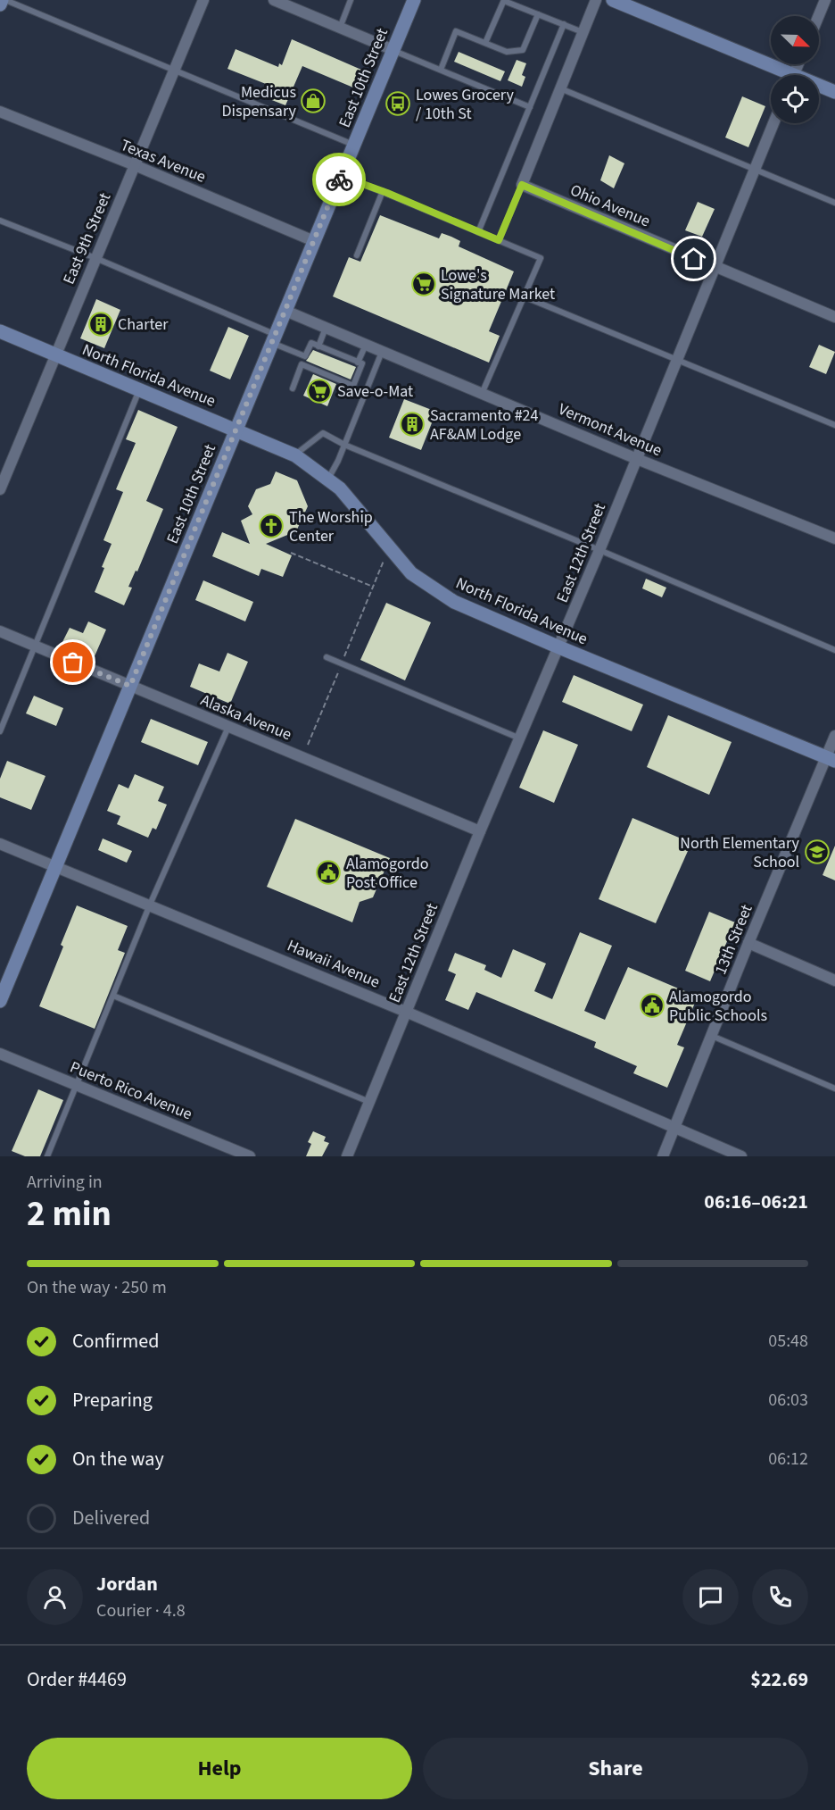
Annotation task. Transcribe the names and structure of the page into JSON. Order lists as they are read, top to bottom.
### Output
{
  "streets": {
    "main road": ["East 10th Street", "North Florida Avenue"],
    "street": [
      "Texas Avenue",
      "Ohio Avenue",
      "East 9th Street",
      "Vermont Avenue",
      "East 12th Street",
      "Alaska Avenue",
      "13th Street",
      "Hawaii Avenue",
      "Puerto Rico Avenue"
    ]
  },
  "crossings": [
    ["East 10th Street", "Texas Avenue"],
    ["East 10th Street", "North Florida Avenue"],
    ["East 10th Street", "Vermont Avenue"],
    ["East 10th Street", "Alaska Avenue"],
    ["East 10th Street", "Hawaii Avenue"],
    ["Texas Avenue", "East 9th Street"],
    ["Ohio Avenue", "East 12th Street"],
    ["East 9th Street", "North Florida Avenue"],
    ["North Florida Avenue", "East 12th Street"],
    ["North Florida Avenue", "13th Street"],
    ["Vermont Avenue", "East 12th Street"],
    ["East 12th Street", "Alaska Avenue"],
    ["East 12th Street", "Hawaii Avenue"],
    ["13th Street", "Hawaii Avenue"]
  ],
  "places": {
    "shop": ["Medicus Dispensary"],
    "bus stop": ["Lowes Grocery / 10th St"],
    "supermarket": ["Lowe's Signature Market", "Save-o-Mat"],
    "building": ["Charter", "Sacramento #24 AF&AM Lodge"],
    "church": ["The Worship Center"],
    "school or university": ["North Elementary School"],
    "public building": ["Alamogordo Post Office", "Alamogordo Public Schools"]
  },
  "north": "bottom right",
  "page": {
    "heading": ["2 min", "Arriving in", "06:16–06:21"],
    "panel": [
      "Jordan",
      "Courier · 4.8",
      "Order #4469",
      "$22.69"
    ],
    "bar": "On the way · 250 m",
    "list": [
      ["Confirmed", "05:48"],
      ["Preparing", "06:03"],
      ["On the way", "06:12"],
      "Delivered"
    ],
    "buttons": ["Help", "Share"]
  }
}
